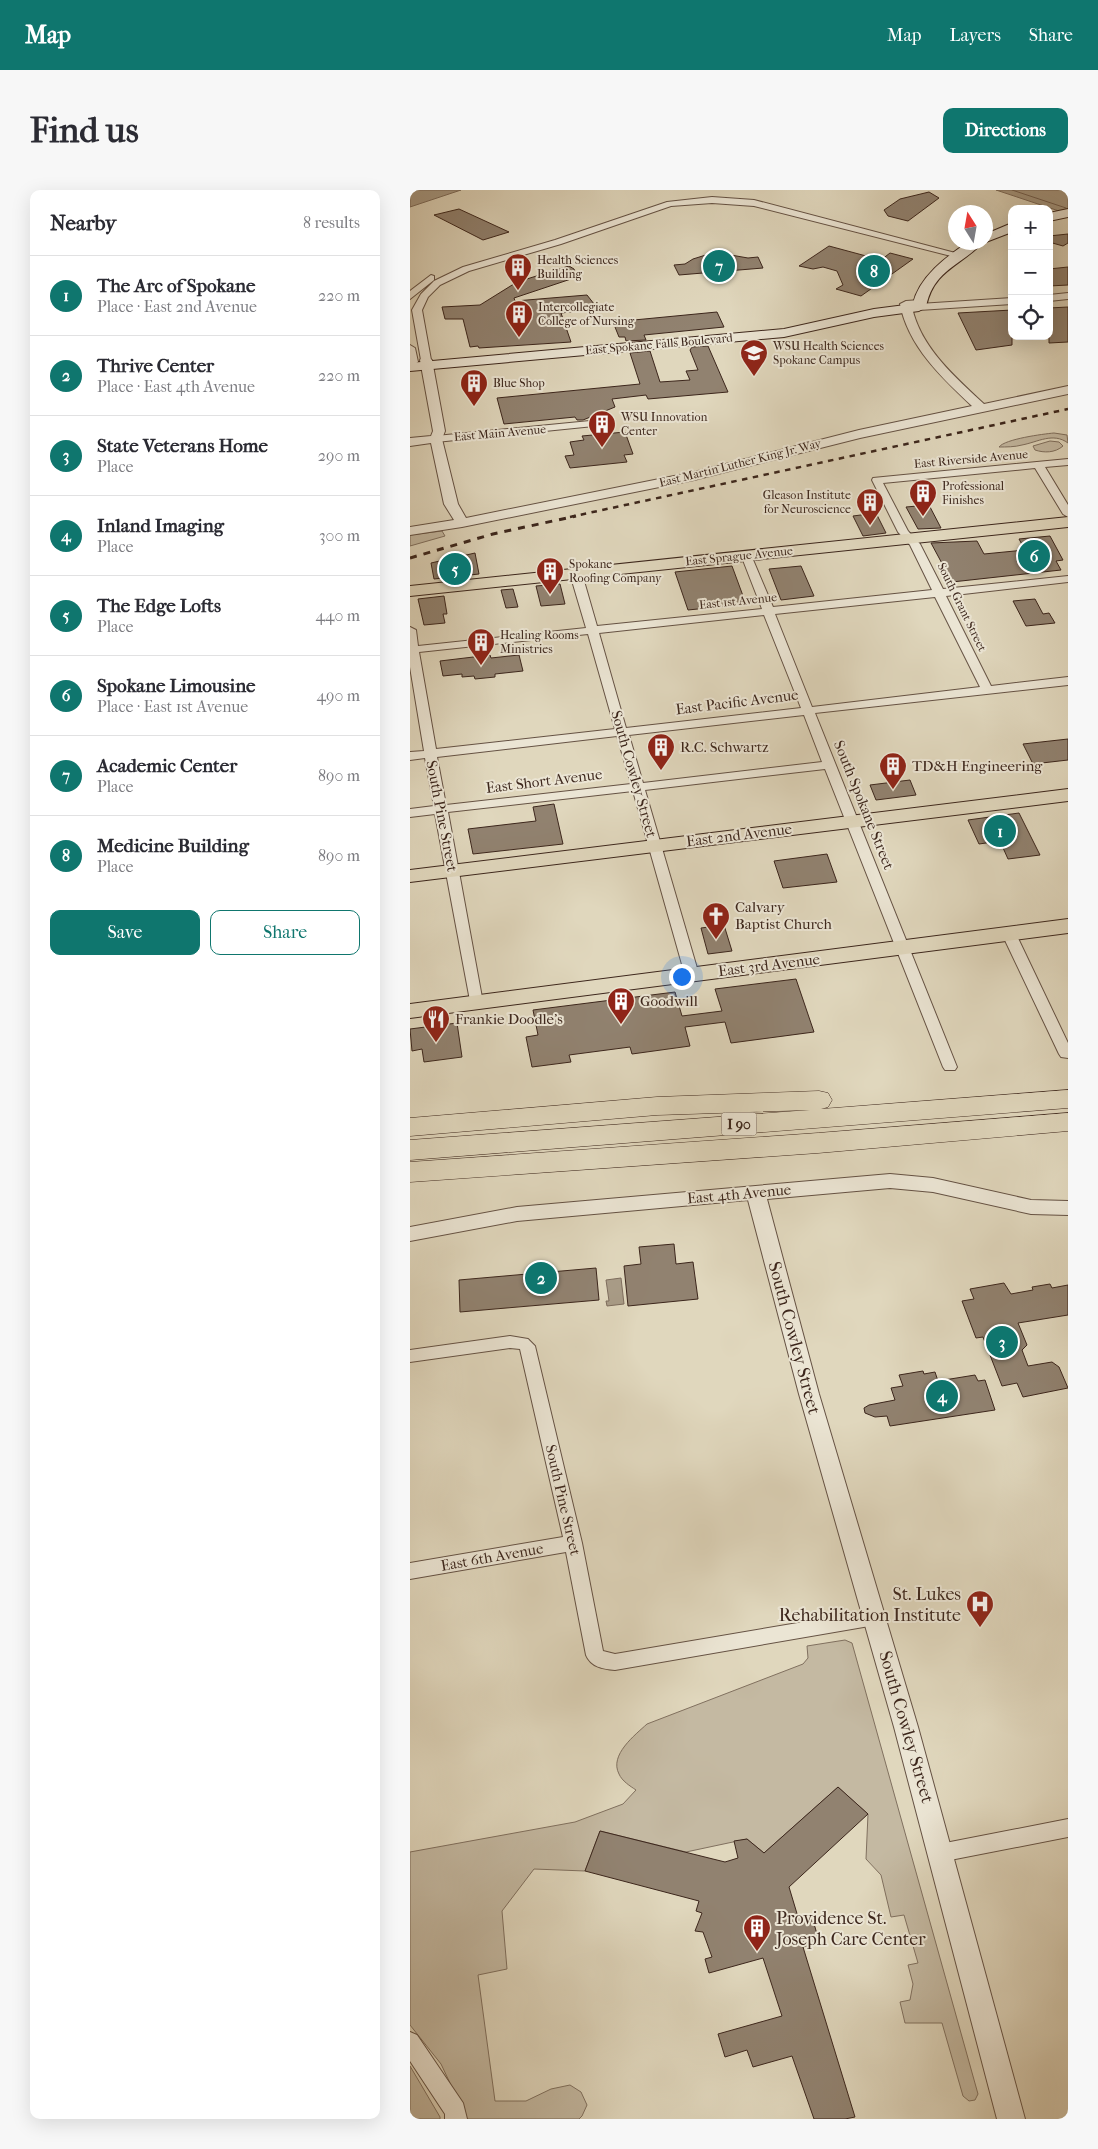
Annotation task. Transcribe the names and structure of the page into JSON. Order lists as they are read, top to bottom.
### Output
{
  "streets": {
    "highway": ["I 90"],
    "main road": [
      "East Spokane Falls Boulevard",
      "East Sprague Avenue",
      "East 2nd Avenue",
      "East 3rd Avenue"
    ],
    "street": [
      "East Main Avenue",
      "East Riverside Avenue",
      "East Martin Luther King Jr. Way",
      "East 1st Avenue",
      "South Grant Street",
      "East Pacific Avenue",
      "South Cowley Street",
      "East Short Avenue",
      "South Spokane Street",
      "South Pine Street",
      "East 4th Avenue",
      "East 6th Avenue"
    ]
  },
  "crossings": [
    ["East Riverside Avenue", "South Grant Street"],
    ["East Sprague Avenue", "South Grant Street"],
    ["East Sprague Avenue", "South Cowley Street"],
    ["East Sprague Avenue", "South Spokane Street"],
    ["East 1st Avenue", "South Grant Street"],
    ["East 1st Avenue", "South Cowley Street"],
    ["East 1st Avenue", "South Spokane Street"],
    ["East 1st Avenue", "South Pine Street"],
    ["South Grant Street", "East Pacific Avenue"],
    ["East Pacific Avenue", "South Cowley Street"],
    ["East Pacific Avenue", "South Spokane Street"],
    ["East Pacific Avenue", "South Pine Street"],
    ["South Cowley Street", "East Short Avenue"],
    ["South Cowley Street", "South Pine Street"],
    ["South Cowley Street", "East 2nd Avenue"],
    ["South Cowley Street", "East 3rd Avenue"],
    ["South Cowley Street", "East 4th Avenue"],
    ["East Short Avenue", "South Spokane Street"],
    ["East Short Avenue", "South Pine Street"],
    ["South Spokane Street", "East 2nd Avenue"],
    ["South Spokane Street", "East 3rd Avenue"],
    ["South Pine Street", "East 2nd Avenue"],
    ["South Pine Street", "East 3rd Avenue"],
    ["South Pine Street", "East 6th Avenue"]
  ],
  "places": {
    "building": [
      "Health Sciences Building",
      "Intercollegiate College of Nursing",
      "Blue Shop",
      "WSU Innovation Center",
      "Professional Finishes",
      "Gleason Institute for Neuroscience",
      "Spokane Roofing Company",
      "Healing Rooms Ministries",
      "R.C. Schwartz",
      "TD&H Engineering",
      "Goodwill",
      "Providence St. Joseph Care Center"
    ],
    "school or university": ["WSU Health Sciences Spokane Campus"],
    "church": ["Calvary Baptist Church"],
    "restaurant": ["Frankie Doodle’s"],
    "hospital": ["St. Lukes Rehabilitation Institute"]
  },
  "north": "top",
  "page": {
    "header": "Map",
    "nav": ["Map", "Layers", "Share"],
    "buttons": [
      "Directions",
      ["Save", "Share"]
    ],
    "title": "Find us",
    "heading": ["Nearby", "8 results"],
    "map_buttons": ["+", "−"],
    "pins": [
      "7",
      "8",
      "6",
      "5",
      "1",
      "2",
      "3",
      "4"
    ],
    "list": [
      {
        "mark": "1",
        "name": "The Arc of Spokane",
        "note": "Place · East 2nd Avenue",
        "value": "220 m"
      },
      {
        "mark": "2",
        "name": "Thrive Center",
        "note": "Place · East 4th Avenue",
        "value": "220 m"
      },
      {
        "mark": "3",
        "name": "State Veterans Home",
        "note": "Place",
        "value": "290 m"
      },
      {
        "mark": "4",
        "name": "Inland Imaging",
        "note": "Place",
        "value": "300 m"
      },
      {
        "mark": "5",
        "name": "The Edge Lofts",
        "note": "Place",
        "value": "440 m"
      },
      {
        "mark": "6",
        "name": "Spokane Limousine",
        "note": "Place · East 1st Avenue",
        "value": "490 m"
      },
      {
        "mark": "7",
        "name": "Academic Center",
        "note": "Place",
        "value": "890 m"
      },
      {
        "mark": "8",
        "name": "Medicine Building",
        "note": "Place",
        "value": "890 m"
      }
    ]
  }
}
